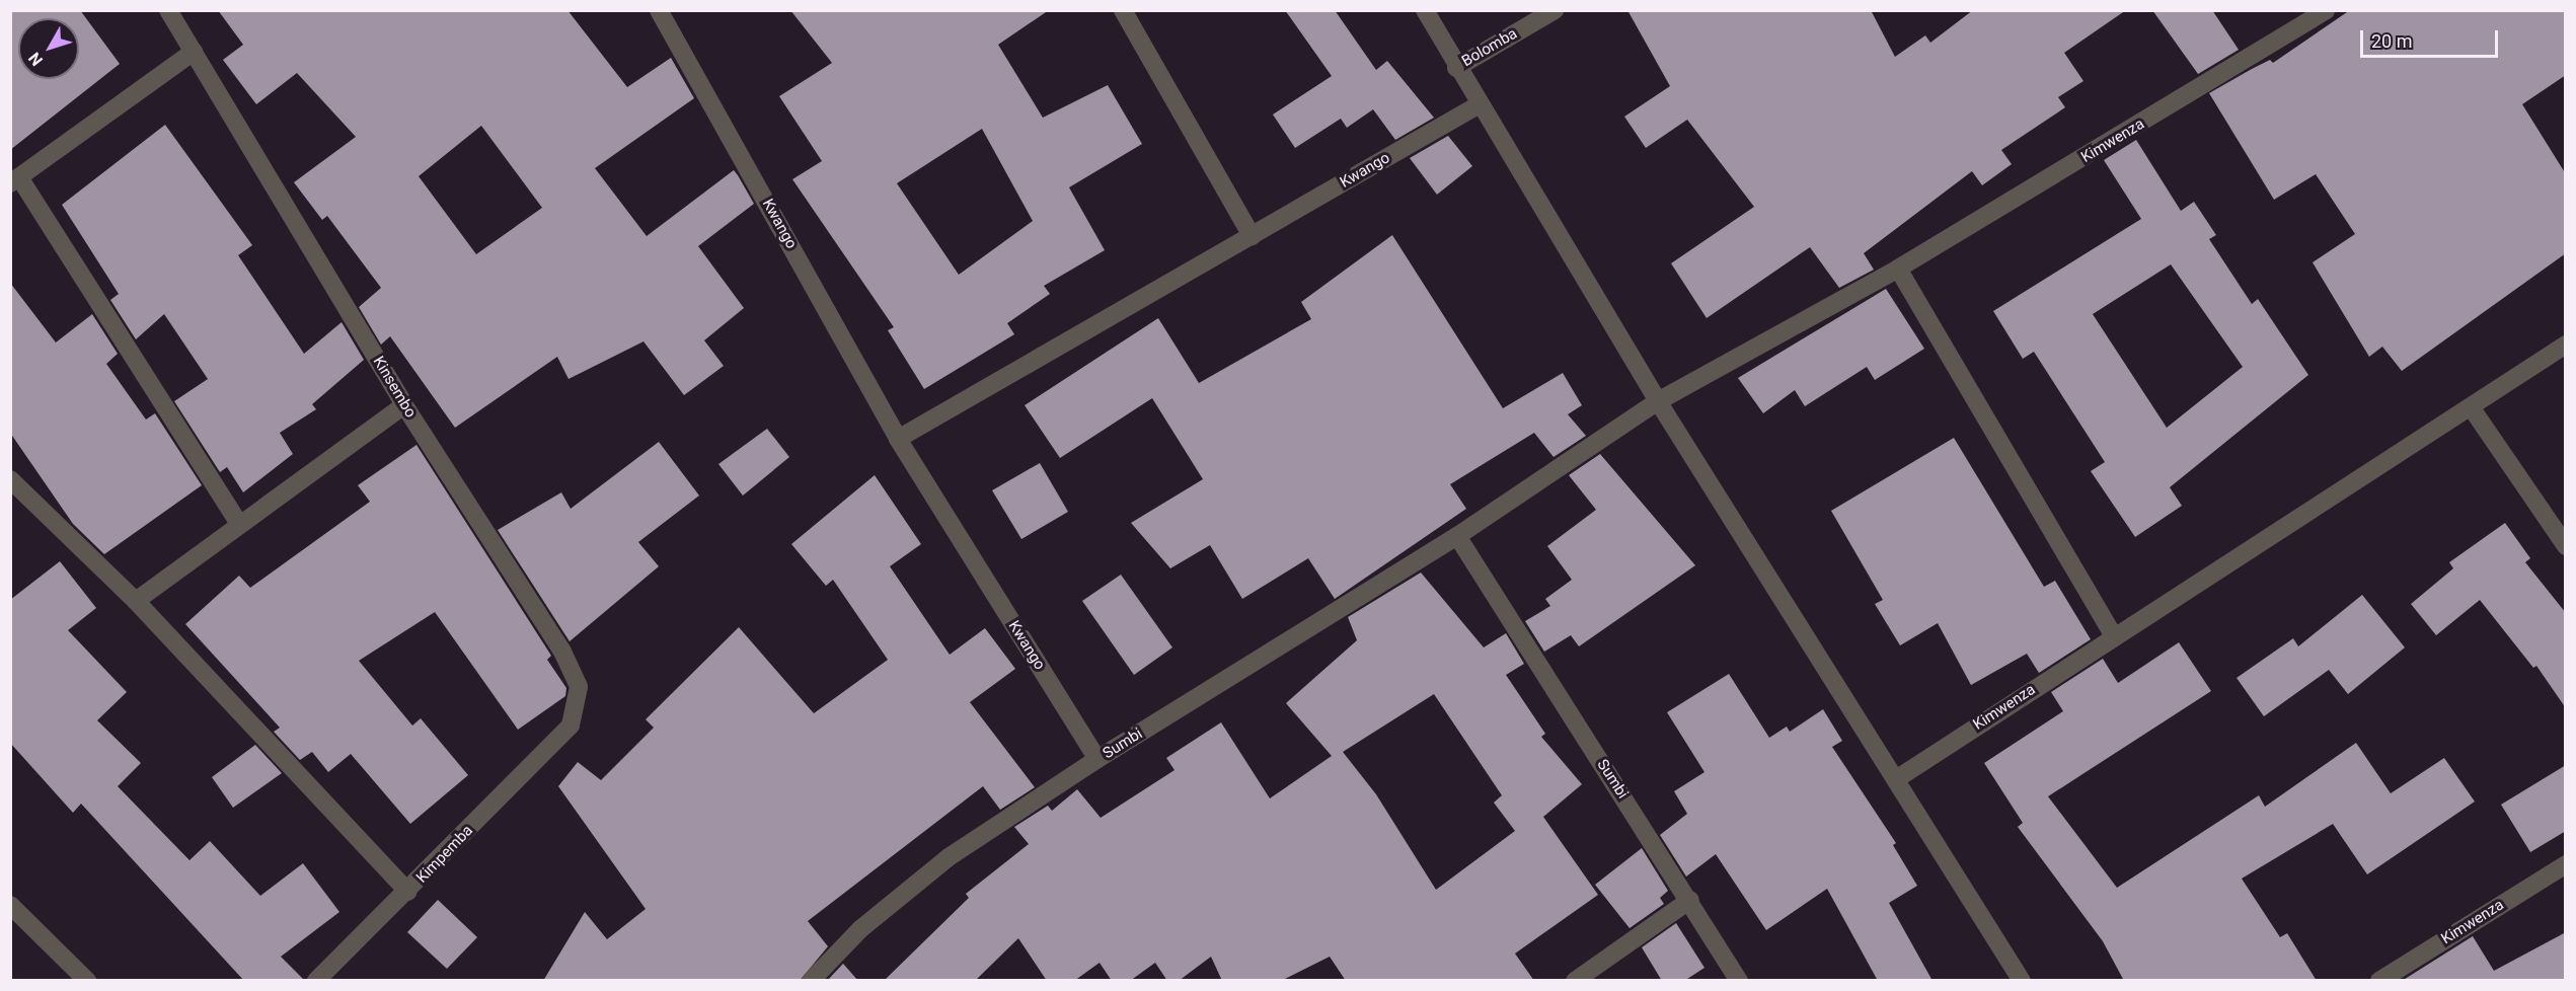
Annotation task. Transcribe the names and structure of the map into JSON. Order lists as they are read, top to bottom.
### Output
{
  "streets": {
    "street": [
      "Bolomba",
      "Kimwenza",
      "Kwango",
      "Kinsembo",
      "Sumbi",
      "Kimpemba"
    ]
  },
  "crossings": [
    ["Kimwenza", "Sumbi"],
    ["Kwango", "Sumbi"],
    ["Kinsembo", "Kimpemba"]
  ],
  "scale_bar": "20 m",
  "north": "bottom left"
}
